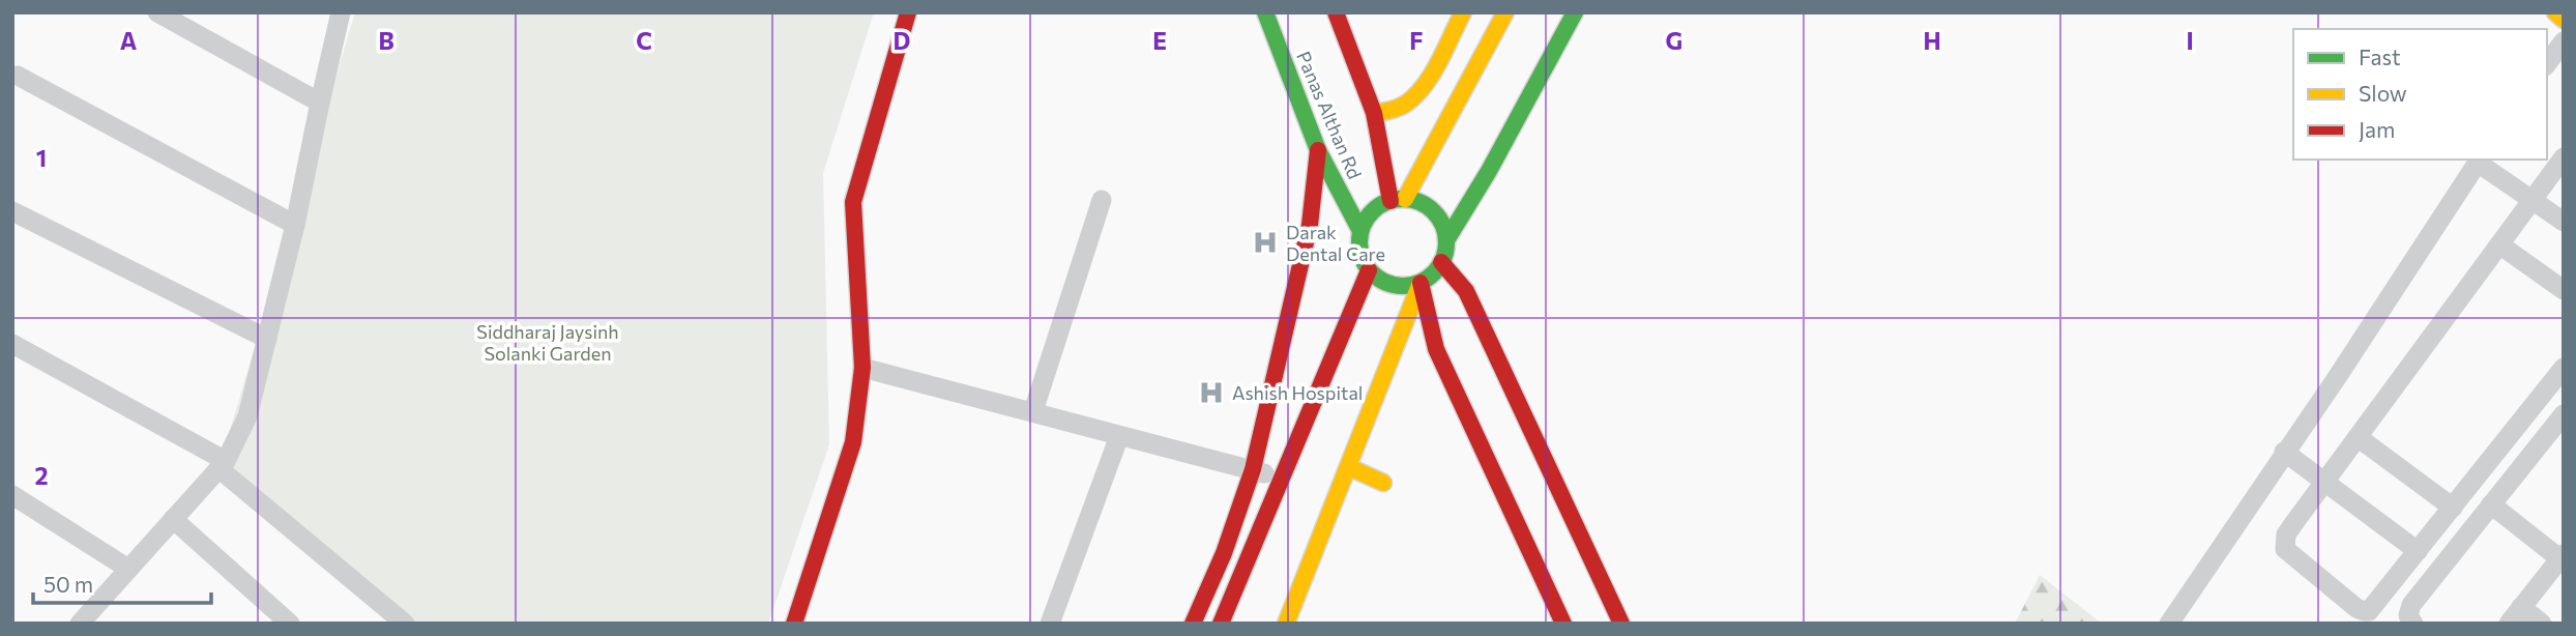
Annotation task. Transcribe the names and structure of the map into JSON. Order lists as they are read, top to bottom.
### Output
{
  "streets": {
    "main road": ["Panas Althan Rd"]
  },
  "parks": ["Siddharaj Jaysinh Solanki Garden"],
  "places": {
    "hospital": ["Darak Dental Care", "Ashish Hospital"]
  },
  "legend": ["Fast", "Slow", "Jam"],
  "scale_bar": "50 m",
  "grid": {
    "columns": [
      "A",
      "B",
      "C",
      "D",
      "E",
      "F",
      "G",
      "H",
      "I"
    ],
    "rows": ["1", "2"]
  }
}
